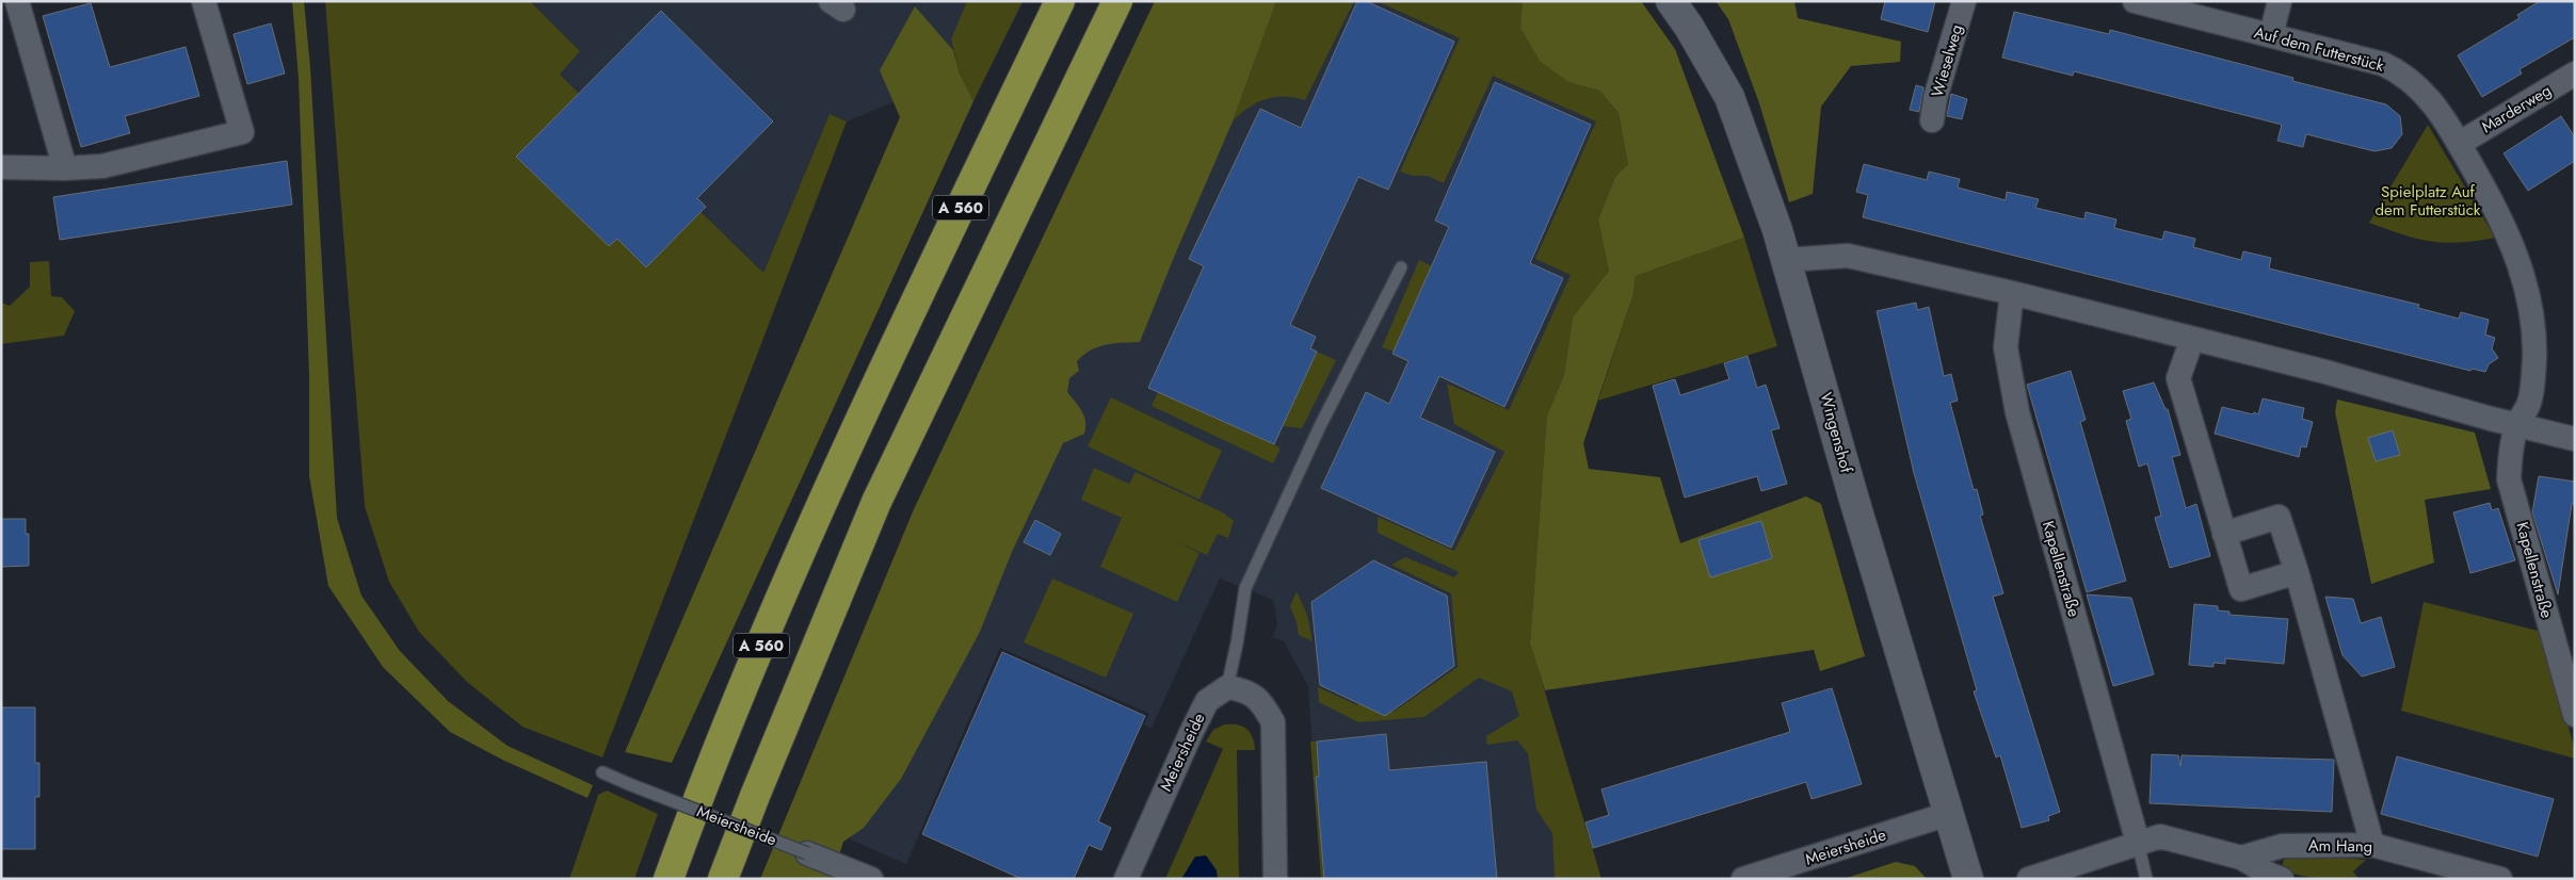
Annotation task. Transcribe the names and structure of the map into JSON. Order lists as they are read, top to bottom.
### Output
{
  "streets": {
    "highway": ["A 560"],
    "main road": ["Wingenshof"],
    "street": [
      "Auf dem Futterstück",
      "Wieselweg",
      "Marderweg",
      "Kapellenstraße",
      "Meiersheide",
      "Am Hang"
    ]
  },
  "crossings": [
    ["Auf dem Futterstück", "Marderweg"],
    ["Auf dem Futterstück", "Kapellenstraße"],
    ["Wingenshof", "Meiersheide"],
    ["Kapellenstraße", "Am Hang"]
  ],
  "parks": ["Spielplatz Auf dem Futterstück"]
}
